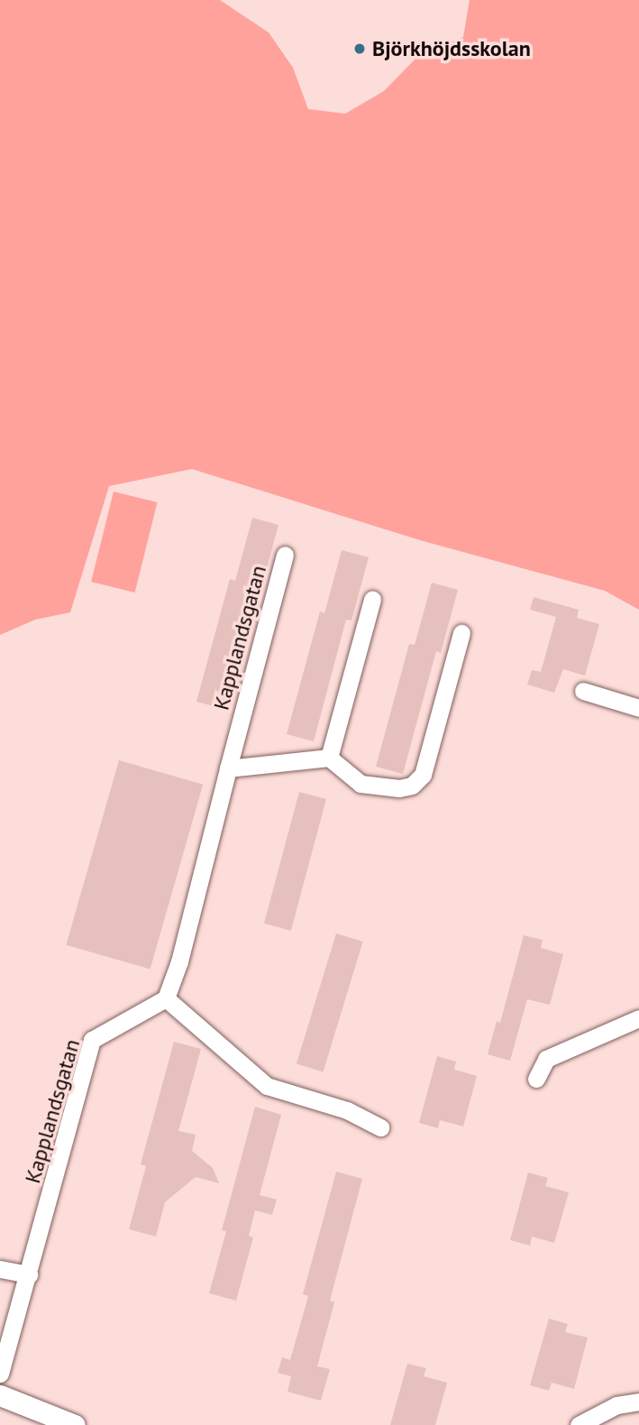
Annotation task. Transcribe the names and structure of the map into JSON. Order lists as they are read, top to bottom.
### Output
{
  "streets": {
    "street": ["Kapplandsgatan"]
  },
  "places": ["Björkhöjdsskolan"]
}
